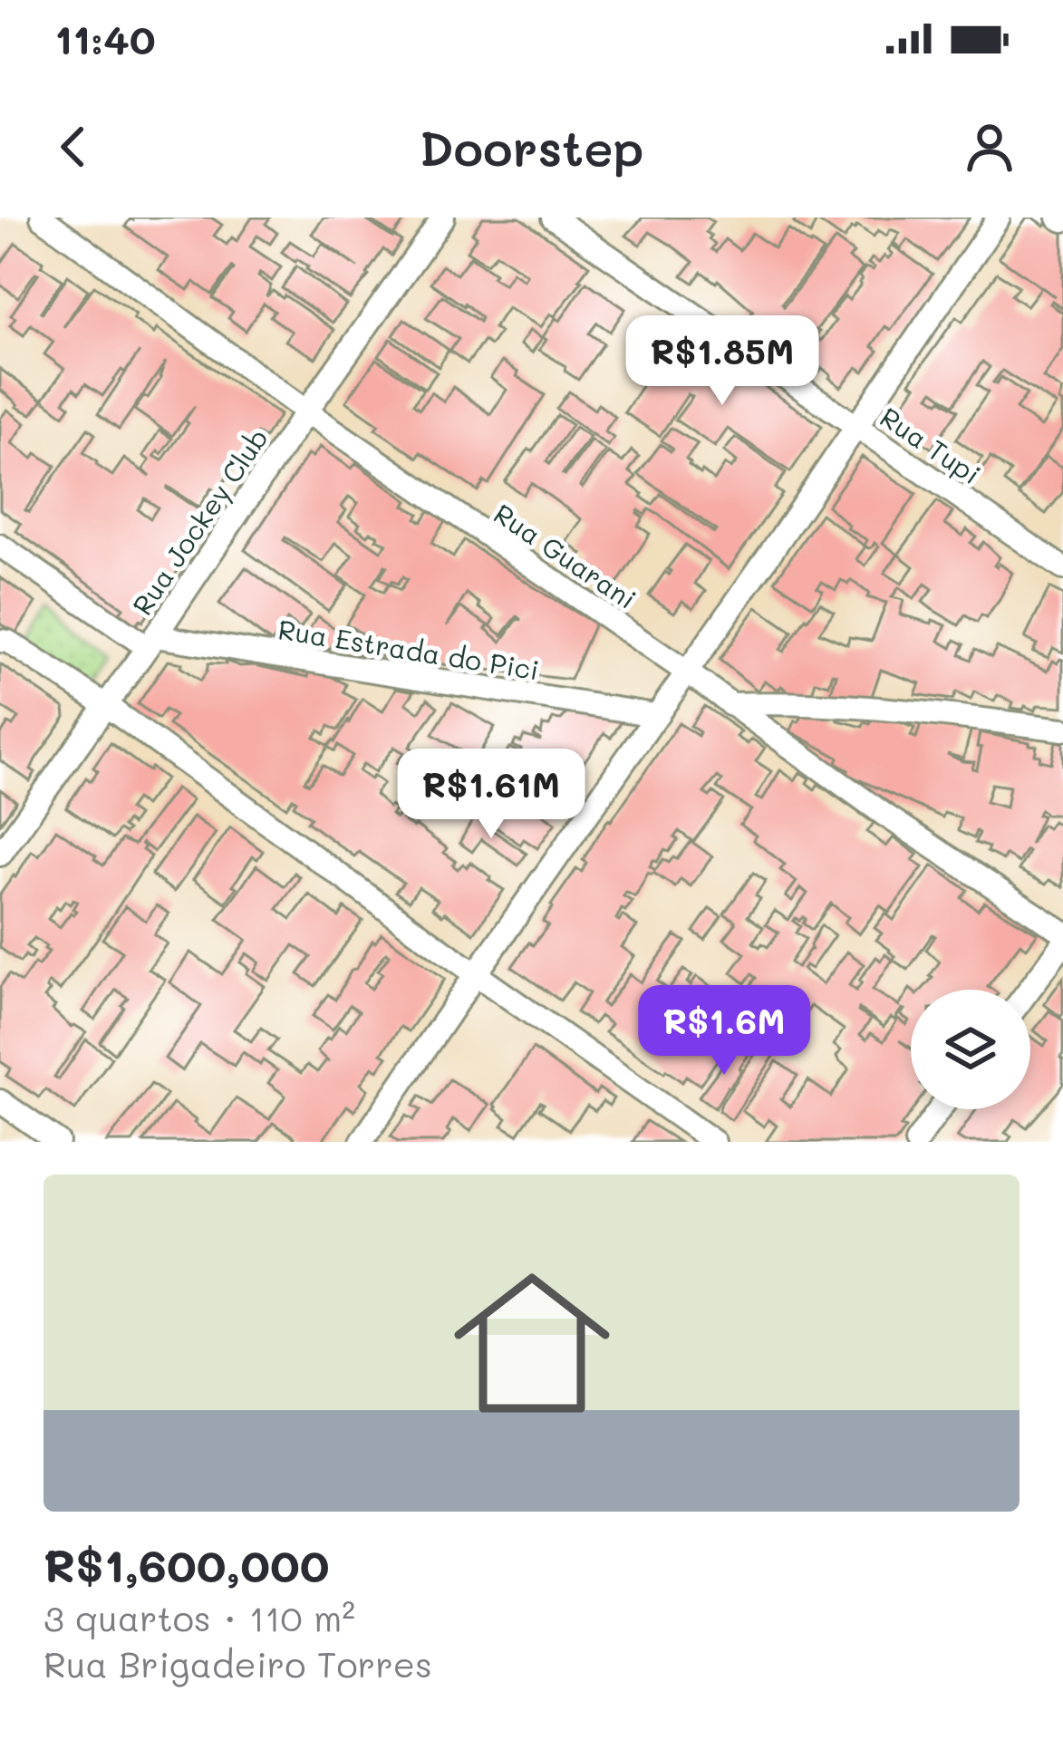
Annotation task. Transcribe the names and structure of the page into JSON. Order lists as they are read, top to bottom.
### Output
{
  "streets": {
    "street": [
      "Rua Tupi",
      "Rua Jockey Club",
      "Rua Guarani",
      "Rua Estrada do Pici"
    ]
  },
  "crossings": [
    ["Rua Jockey Club", "Rua Guarani"],
    ["Rua Jockey Club", "Rua Estrada do Pici"]
  ],
  "page": {
    "status": "11:40",
    "header": "Doorstep",
    "price": ["R$1.85M", "R$1.61M", "R$1.6M"],
    "list": [
      {
        "name": "R$1,600,000",
        "note": "3 quartos · 110 m² · Rua Brigadeiro Torres"
      }
    ]
  }
}
